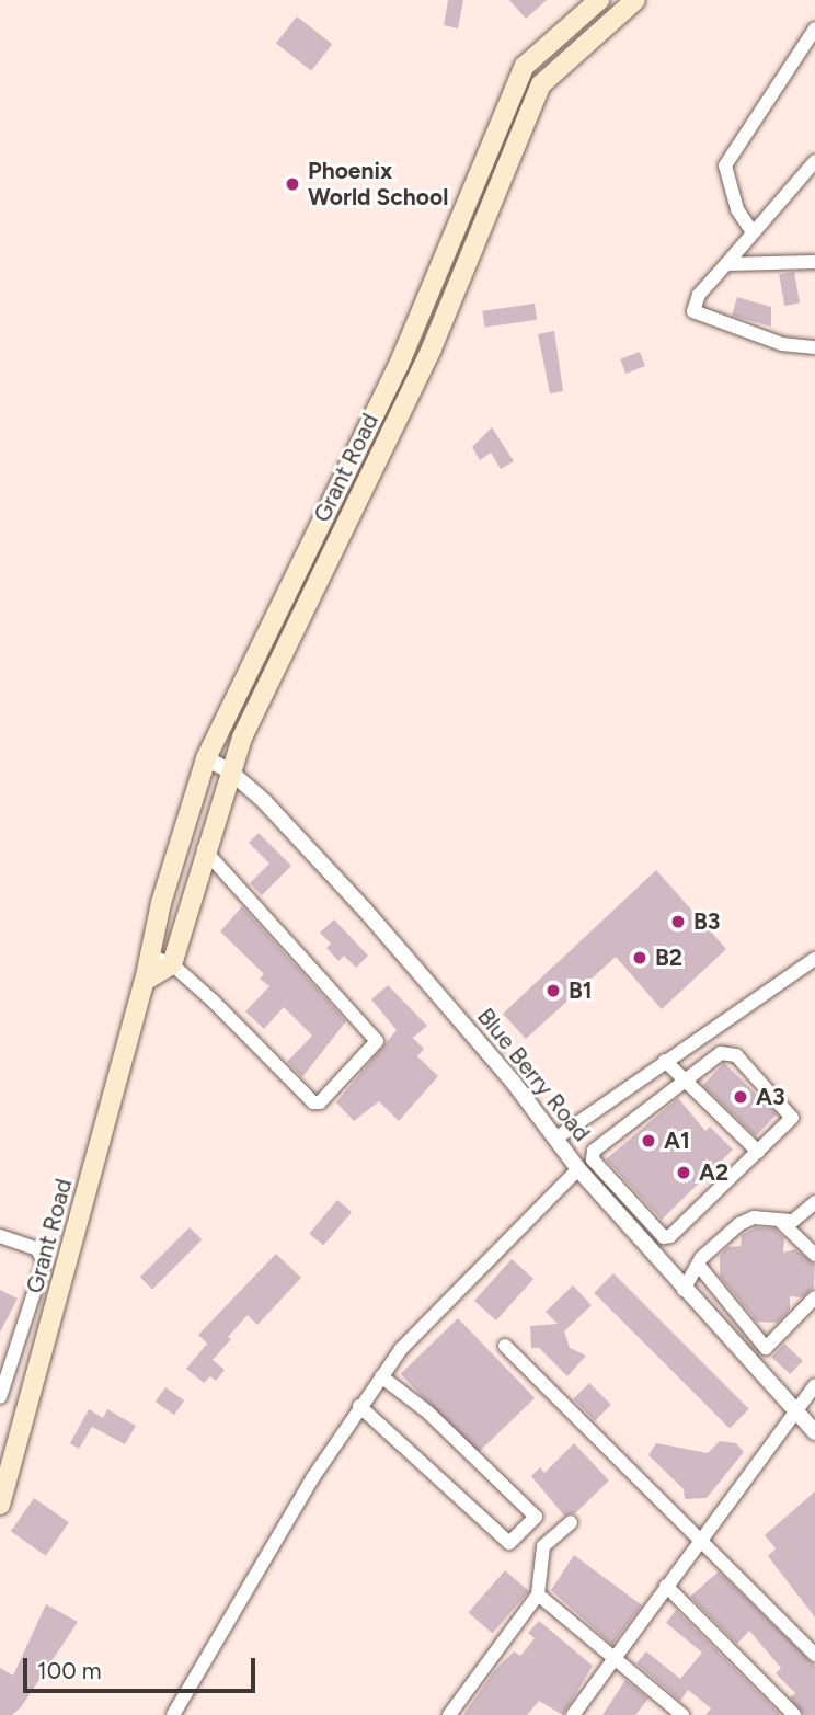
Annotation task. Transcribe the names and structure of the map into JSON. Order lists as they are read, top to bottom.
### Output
{
  "streets": {
    "main road": ["Grant Road"],
    "street": ["Blue Berry Road"]
  },
  "crossings": [
    ["Grant Road", "Blue Berry Road"]
  ],
  "places": [
    "Phoenix World School",
    "B3",
    "B2",
    "B1",
    "A3",
    "A1",
    "A2"
  ],
  "scale_bar": "100 m"
}
